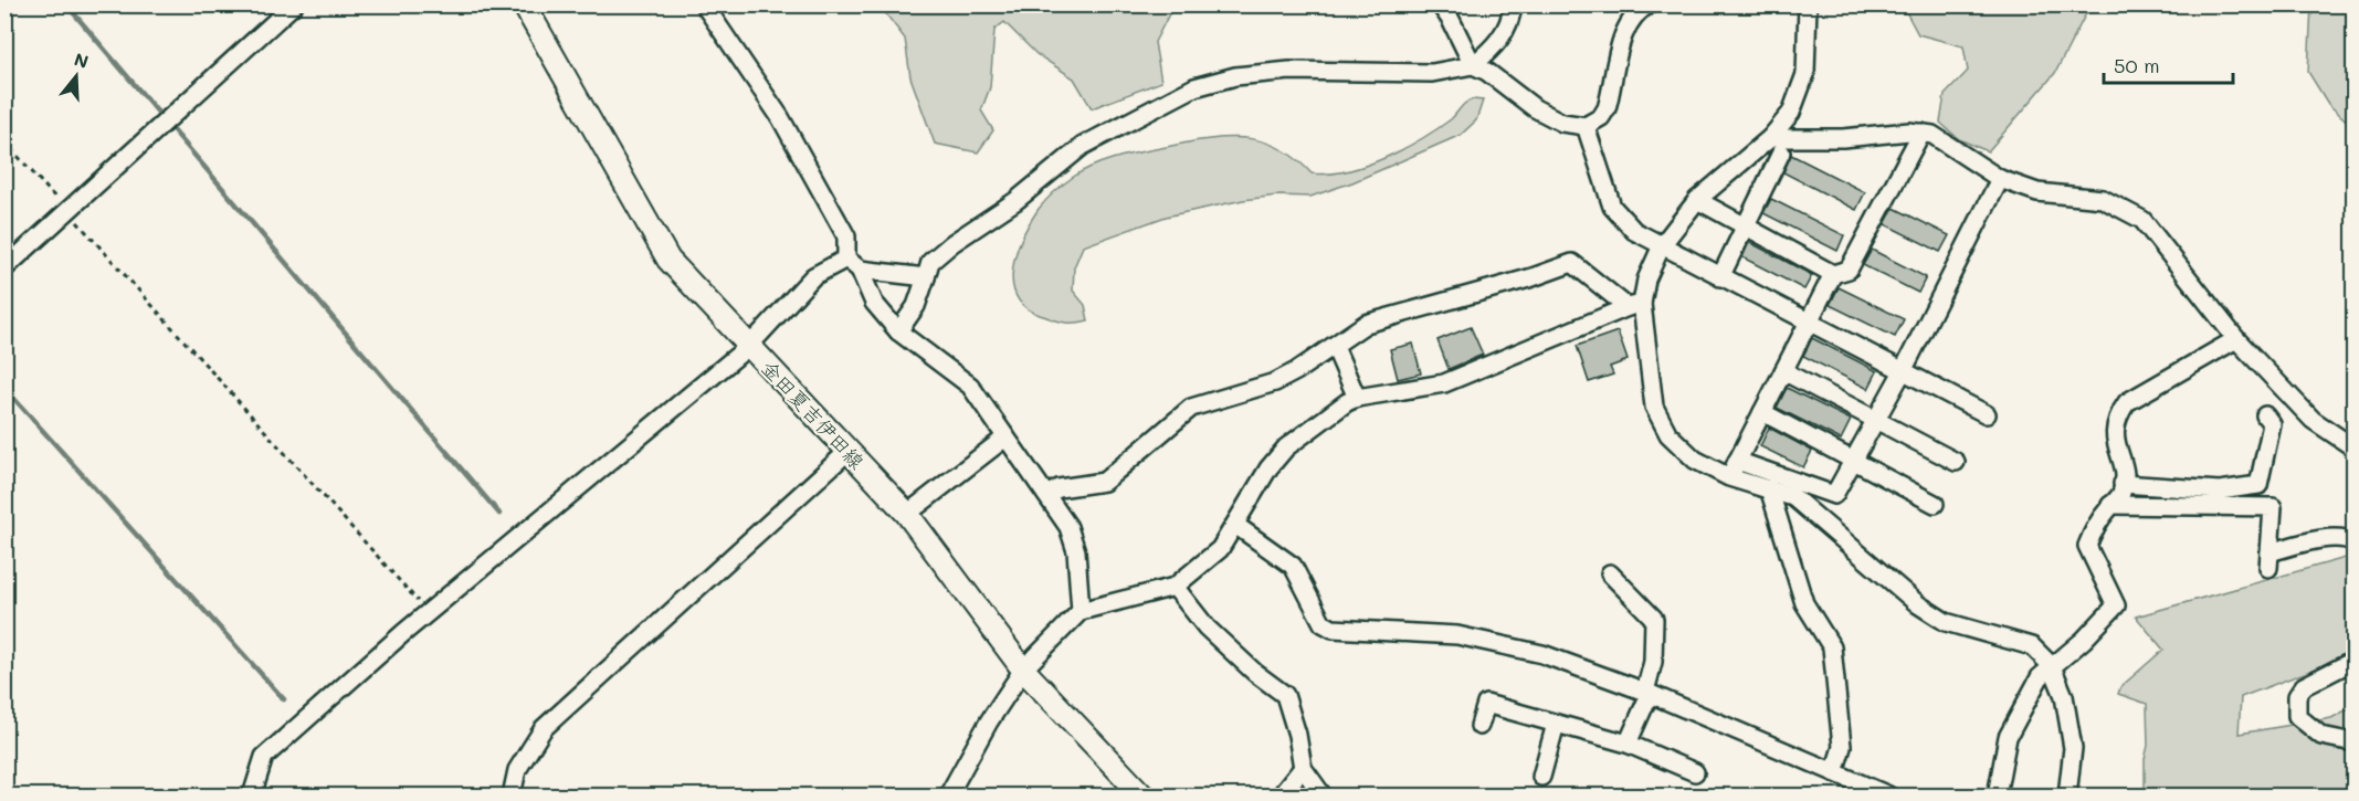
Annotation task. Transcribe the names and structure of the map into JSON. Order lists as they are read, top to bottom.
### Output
{
  "streets": {
    "main road": ["金田夏吉伊田線"]
  },
  "scale_bar": "50 m",
  "north": "top"
}
